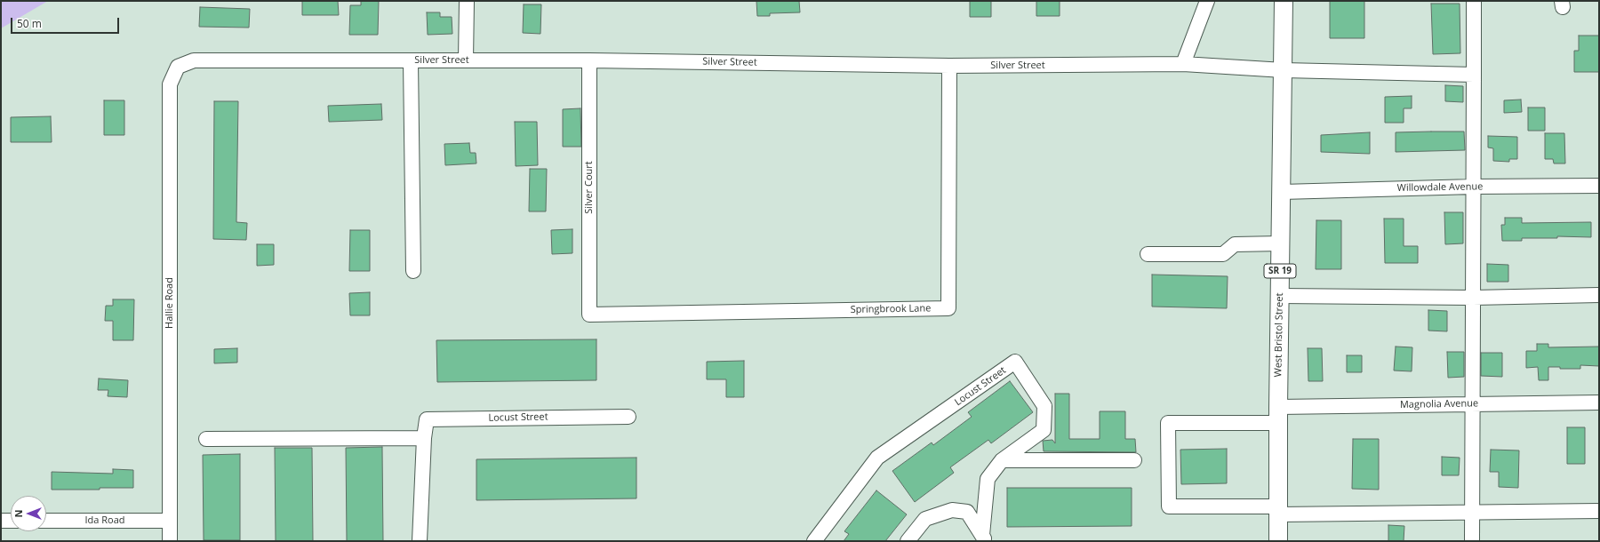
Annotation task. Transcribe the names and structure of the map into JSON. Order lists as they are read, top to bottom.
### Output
{
  "streets": {
    "main road": ["SR 19", "West Bristol Street"],
    "street": [
      "Silver Street",
      "Silver Court",
      "Willowdale Avenue",
      "Hallie Road",
      "Springbrook Lane",
      "Locust Street",
      "Magnolia Avenue",
      "Ida Road"
    ]
  },
  "crossings": [
    ["Silver Street", "Silver Court"],
    ["Silver Street", "Hallie Road"],
    ["Silver Street", "Springbrook Lane"],
    ["Silver Street", "West Bristol Street"],
    ["Silver Court", "Springbrook Lane"],
    ["Willowdale Avenue", "West Bristol Street"],
    ["Hallie Road", "Ida Road"],
    ["West Bristol Street", "Magnolia Avenue"]
  ],
  "scale_bar": "50 m",
  "north": "left"
}
